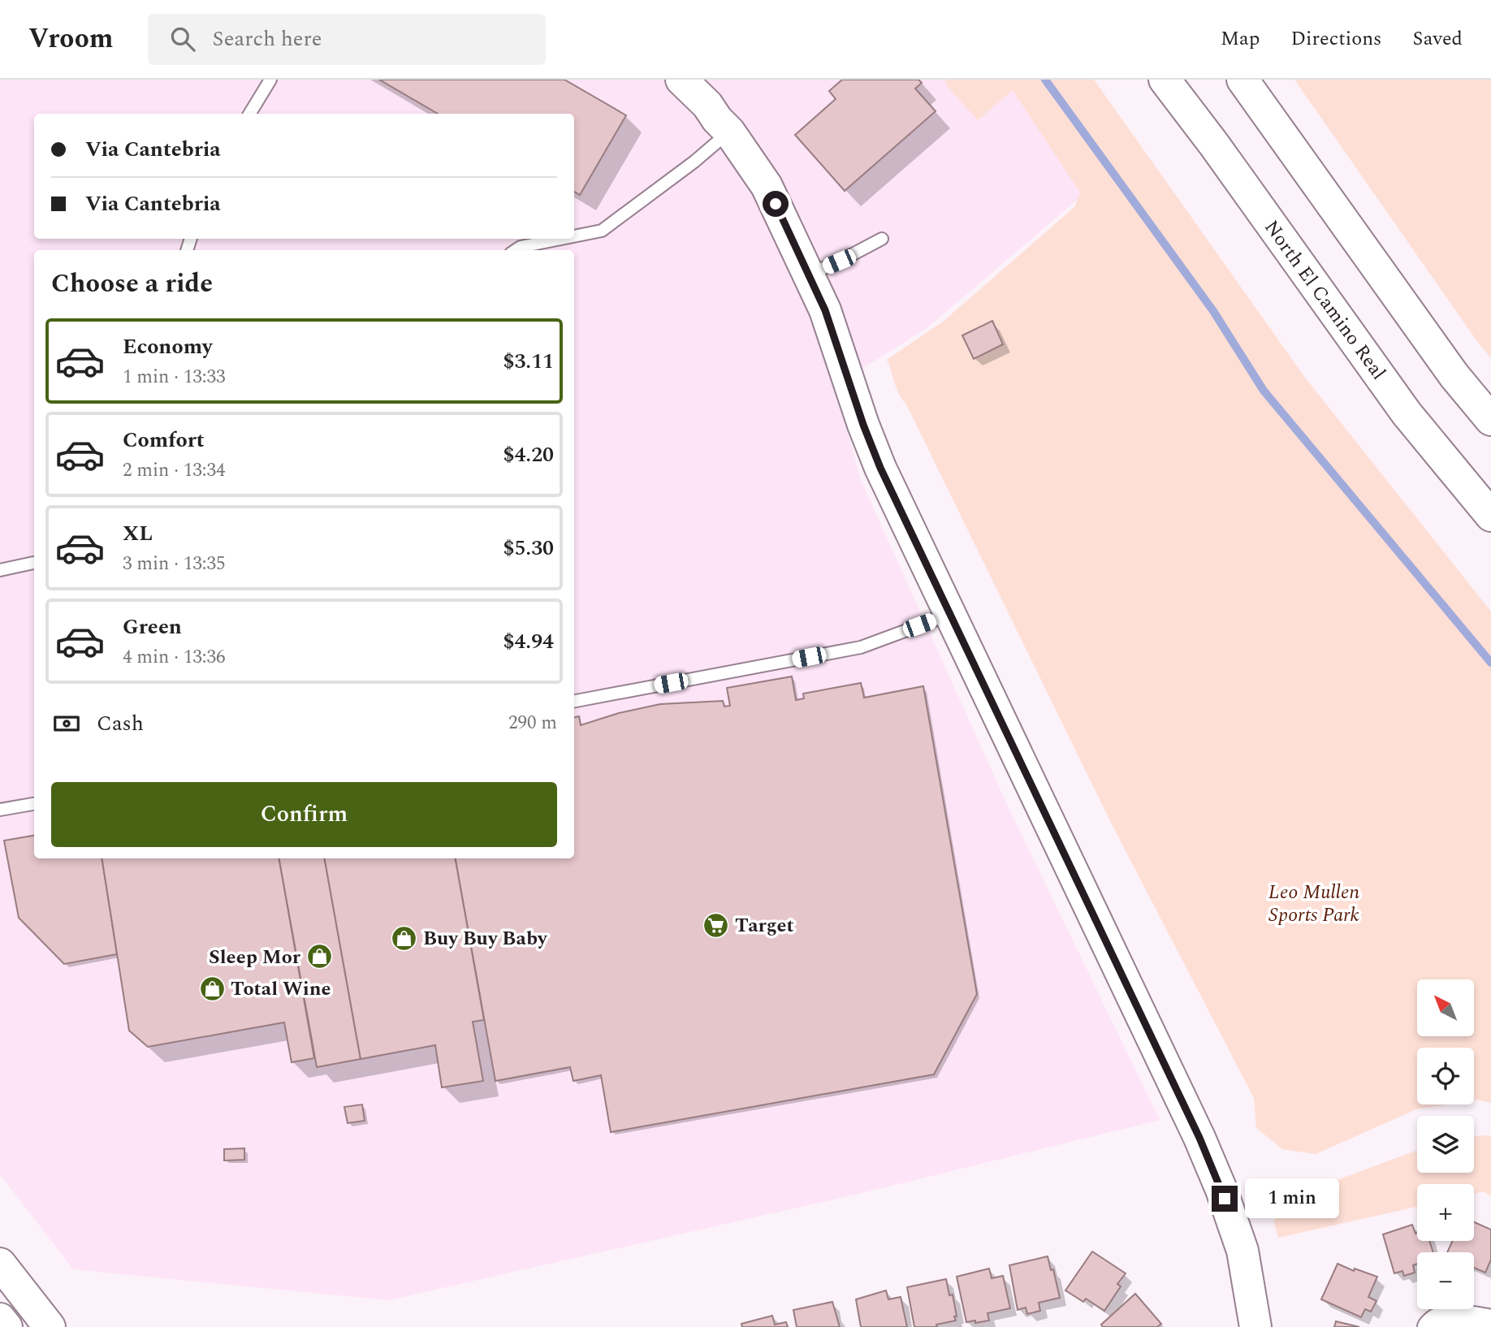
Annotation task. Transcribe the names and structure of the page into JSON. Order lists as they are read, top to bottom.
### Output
{
  "streets": {
    "main road": ["North El Camino Real"]
  },
  "parks": ["Leo Mullen Sports Park"],
  "places": {
    "supermarket": ["Target"],
    "shop": ["Buy Buy Baby", "Sleep Mor", "Total Wine"]
  },
  "north": "top left",
  "page": {
    "header": "Vroom",
    "search": "Search here",
    "nav": ["Map", "Directions", "Saved"],
    "banner": ["Via Cantebria", "Via Cantebria"],
    "heading": "Choose a ride",
    "list": [
      {
        "name": "Economy",
        "note": "1 min · 13:33",
        "value": "$3.11"
      },
      {
        "name": "Comfort",
        "note": "2 min · 13:34",
        "value": "$4.20"
      },
      {
        "name": "XL",
        "note": "3 min · 13:35",
        "value": "$5.30"
      },
      {
        "name": "Green",
        "note": "4 min · 13:36",
        "value": "$4.94"
      }
    ],
    "pay": ["Cash", "290 m"],
    "buttons": "Confirm",
    "map_buttons": ["+", "−"],
    "bubble": "1 min"
  }
}
